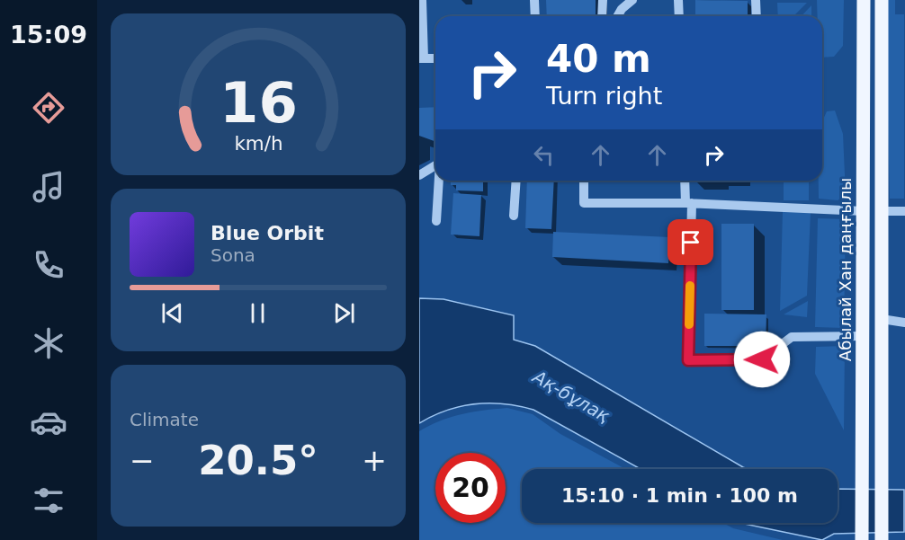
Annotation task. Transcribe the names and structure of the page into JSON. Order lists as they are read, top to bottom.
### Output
{
  "streets": {
    "main road": ["Абылай Хан даңғылы"]
  },
  "water": ["Ақ-бұлақ"],
  "page": {
    "tabs": "15:09",
    "turn": ["40 m", "Turn right"],
    "song": ["Blue Orbit", "Sona"],
    "tile": "Climate",
    "heat": ["−", "20.5°", "+"],
    "limit": "20",
    "trip": "15:10 · 1 min · 100 m",
    "gauge": ["16", "km/h"]
  }
}
